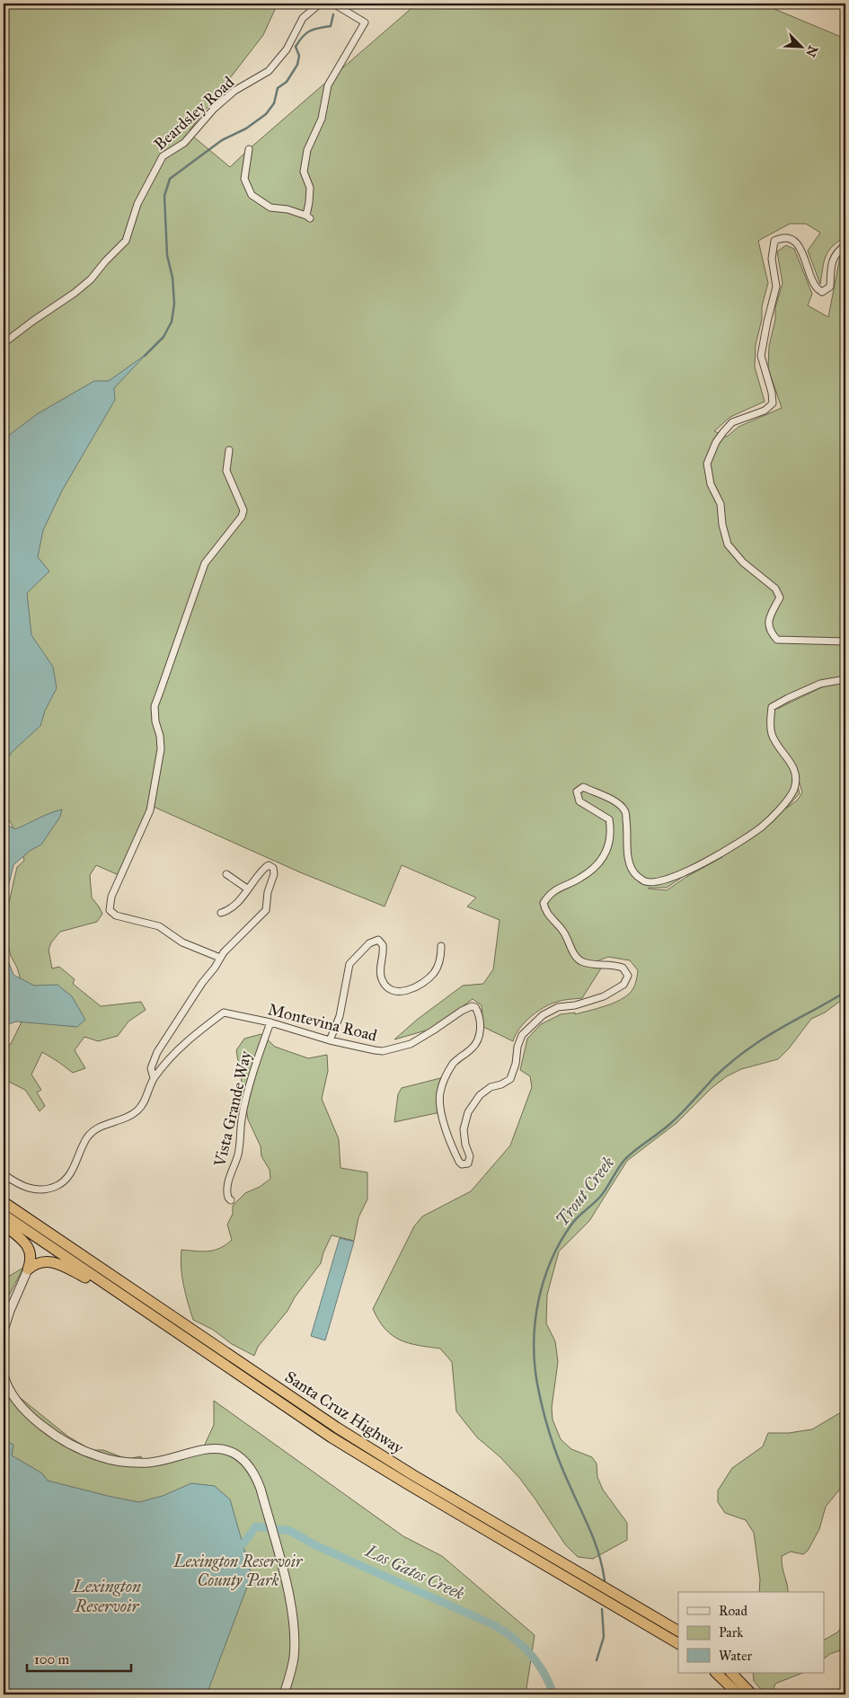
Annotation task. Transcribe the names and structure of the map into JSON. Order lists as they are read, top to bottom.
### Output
{
  "streets": {
    "highway": ["Santa Cruz Highway"],
    "street": ["Beardsley Road", "Montevina Road", "Vista Grande Way"]
  },
  "crossings": [
    ["Montevina Road", "Vista Grande Way"]
  ],
  "water": ["Trout Creek", "Los Gatos Creek", "Lexington Reservoir"],
  "parks": ["Lexington Reservoir County Park"],
  "legend": ["Road", "Park", "Water"],
  "scale_bar": "100 m",
  "north": "bottom right"
}
